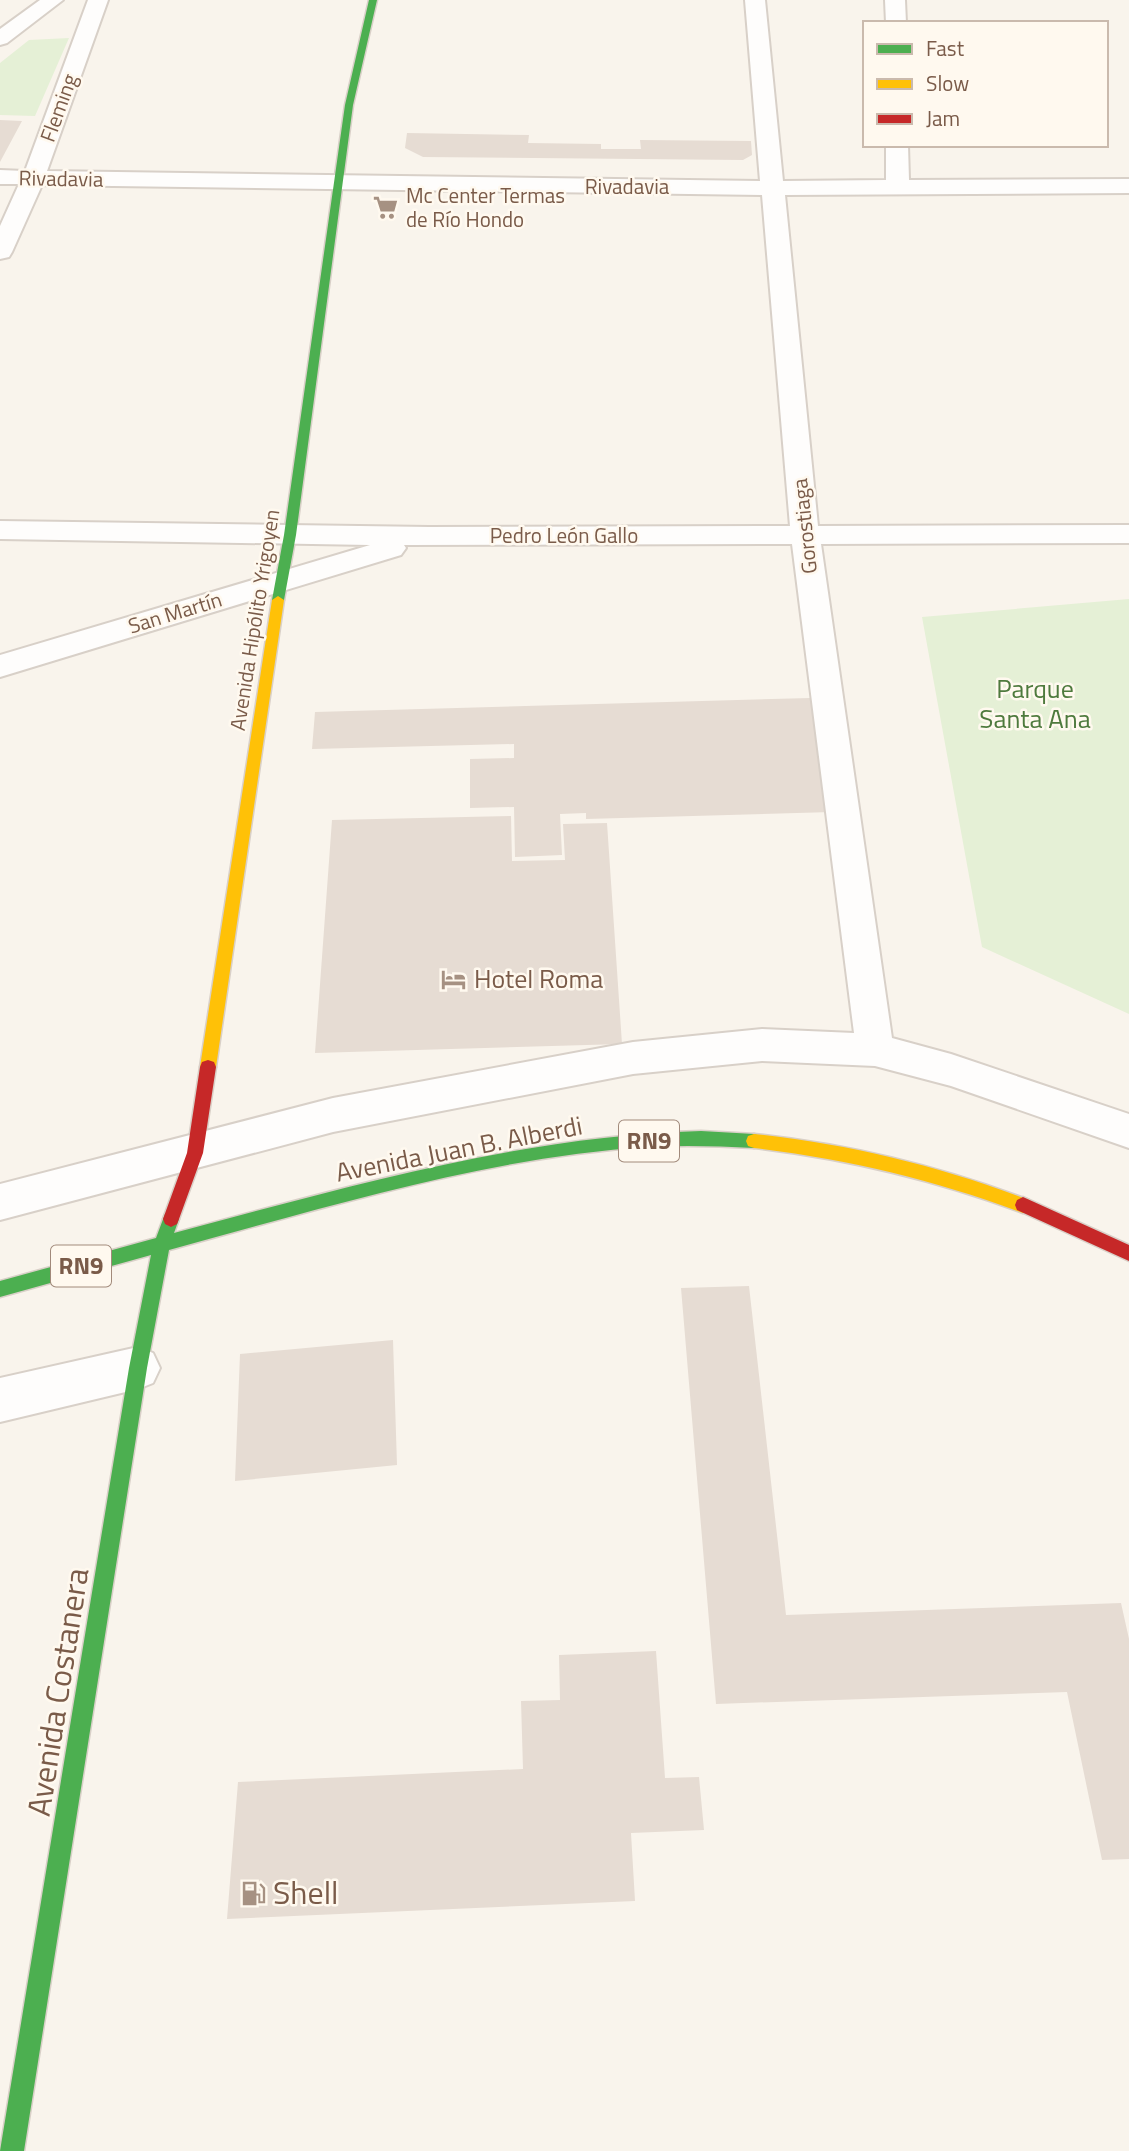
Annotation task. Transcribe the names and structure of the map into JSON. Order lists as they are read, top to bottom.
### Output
{
  "streets": {
    "main road": [
      "Avenida Hipólito Yrigoyen",
      "RN9",
      "Avenida Juan B. Alberdi",
      "Avenida Costanera"
    ],
    "street": [
      "Fleming",
      "Rivadavia",
      "Gorostiaga",
      "Pedro León Gallo",
      "San Martín"
    ]
  },
  "crossings": [
    ["Fleming", "Rivadavia"],
    ["Rivadavia", "Gorostiaga"],
    ["Rivadavia", "Avenida Hipólito Yrigoyen"],
    ["Gorostiaga", "Pedro León Gallo"],
    ["Pedro León Gallo", "San Martín"],
    ["Pedro León Gallo", "Avenida Hipólito Yrigoyen"],
    ["San Martín", "Avenida Hipólito Yrigoyen"],
    ["Avenida Hipólito Yrigoyen", "Avenida Juan B. Alberdi"],
    ["Avenida Hipólito Yrigoyen", "Avenida Costanera"],
    ["Avenida Juan B. Alberdi", "Avenida Costanera"]
  ],
  "parks": ["Parque Santa Ana"],
  "places": {
    "supermarket": ["Mc Center Termas de Río Hondo"],
    "hotel": ["Hotel Roma"],
    "fuel station": ["Shell"]
  },
  "legend": ["Fast", "Slow", "Jam"]
}
